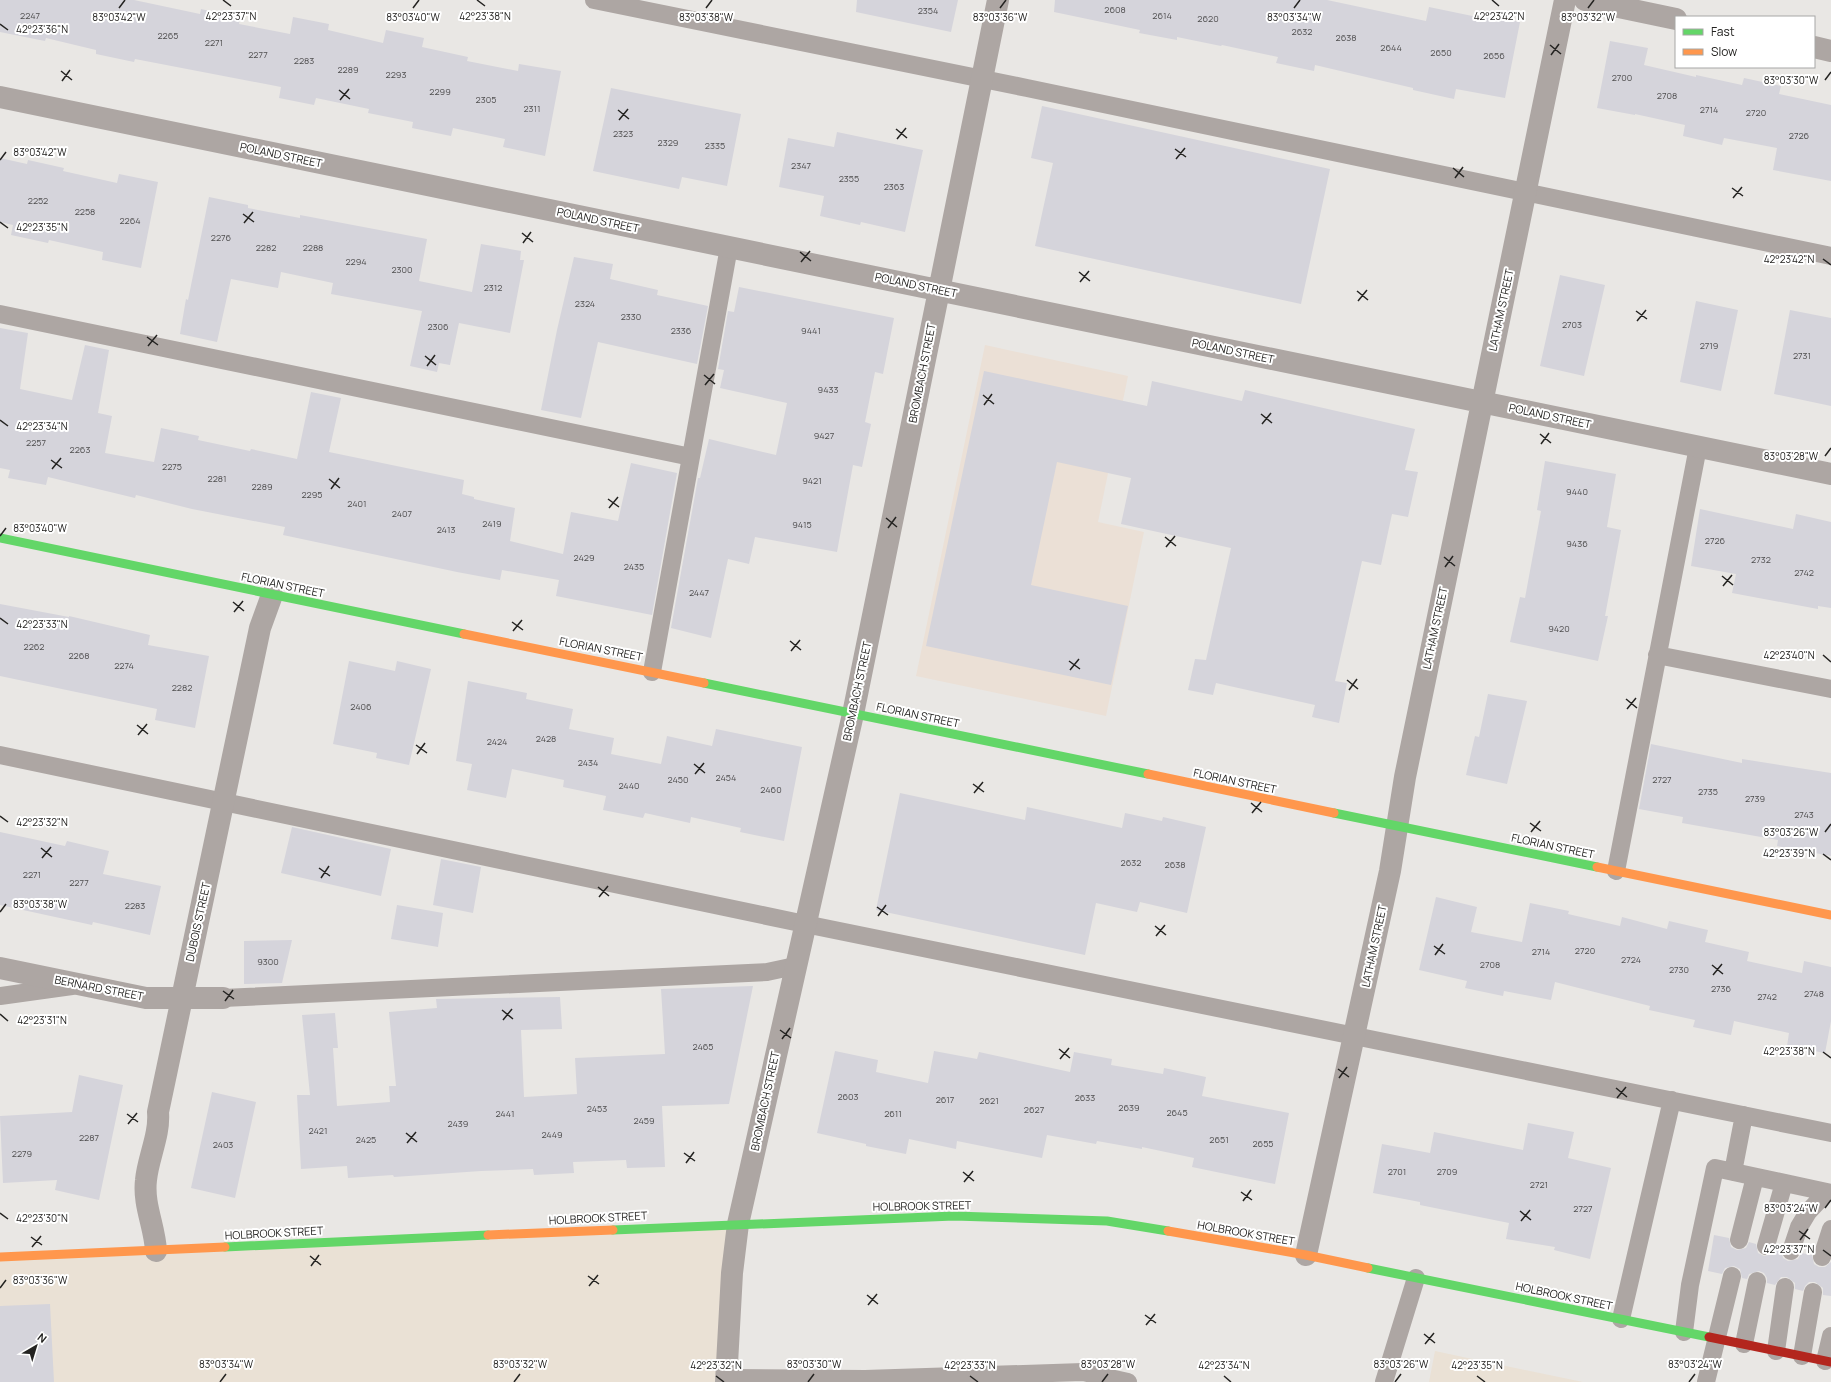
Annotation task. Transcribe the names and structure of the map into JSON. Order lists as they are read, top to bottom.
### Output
{
  "streets": {
    "street": [
      "POLAND STREET",
      "LATHAM STREET",
      "BROMBACH STREET",
      "FLORIAN STREET",
      "DUBOIS STREET",
      "BERNARD STREET",
      "HOLBROOK STREET"
    ]
  },
  "crossings": [
    ["POLAND STREET", "LATHAM STREET"],
    ["POLAND STREET", "BROMBACH STREET"],
    ["LATHAM STREET", "FLORIAN STREET"],
    ["LATHAM STREET", "HOLBROOK STREET"],
    ["BROMBACH STREET", "FLORIAN STREET"],
    ["BROMBACH STREET", "HOLBROOK STREET"],
    ["FLORIAN STREET", "DUBOIS STREET"],
    ["DUBOIS STREET", "BERNARD STREET"],
    ["DUBOIS STREET", "HOLBROOK STREET"]
  ],
  "house_numbers": [
    "2608",
    "2354",
    "2247",
    "2614",
    "2620",
    "2632",
    "2265",
    "2638",
    "2271",
    "2644",
    "2650",
    "2277",
    "2656",
    "2283",
    "2289",
    "2293",
    "2700",
    "2299",
    "2708",
    "2305",
    "2311",
    "2714",
    "2720",
    "2323",
    "2726",
    "2329",
    "2335",
    "2347",
    "2355",
    "2363",
    "2252",
    "2258",
    "2264",
    "2276",
    "2282",
    "2288",
    "2294",
    "2300",
    "2312",
    "2324",
    "2330",
    "2703",
    "2306",
    "2336",
    "9441",
    "2719",
    "2731",
    "9433",
    "9427",
    "2257",
    "2263",
    "2275",
    "2281",
    "9421",
    "2289",
    "9440",
    "2295",
    "2401",
    "2407",
    "2419",
    "9415",
    "2413",
    "2726",
    "9436",
    "2429",
    "2732",
    "2435",
    "2742",
    "2447",
    "9420",
    "2262",
    "2268",
    "2274",
    "2282",
    "2406",
    "2428",
    "2424",
    "2434",
    "2454",
    "2450",
    "2727",
    "2440",
    "2460",
    "2735",
    "2739",
    "2743",
    "2632",
    "2638",
    "2271",
    "2277",
    "2283",
    "2720",
    "2714",
    "2724",
    "9300",
    "2708",
    "2730",
    "2736",
    "2748",
    "2742",
    "2465",
    "2603",
    "2633",
    "2617",
    "2621",
    "2639",
    "2453",
    "2627",
    "2645",
    "2441",
    "2611",
    "2459",
    "2439",
    "2421",
    "2449",
    "2287",
    "2425",
    "2651",
    "2655",
    "2403",
    "2279",
    "2701",
    "2709",
    "2721",
    "2727"
  ],
  "legend": ["Fast", "Slow"],
  "north": "top right",
  "coordinates": [
    "42°23'37\"N",
    "42°23'38\"N",
    "42°23'42\"N",
    "83°03'40\"W",
    "83°03'36\"W",
    "83°03'34\"W",
    "83°03'32\"W",
    "83°03'42\"W",
    "83°03'38\"W",
    "42°23'36\"N",
    "83°03'30\"W",
    "42°23'35\"N",
    "42°23'34\"N",
    "83°03'28\"W",
    "42°23'33\"N",
    "42°23'40\"N",
    "42°23'32\"N",
    "83°03'26\"W",
    "42°23'39\"N",
    "42°23'31\"N",
    "83°03'24\"W",
    "42°23'30\"N"
  ]
}
